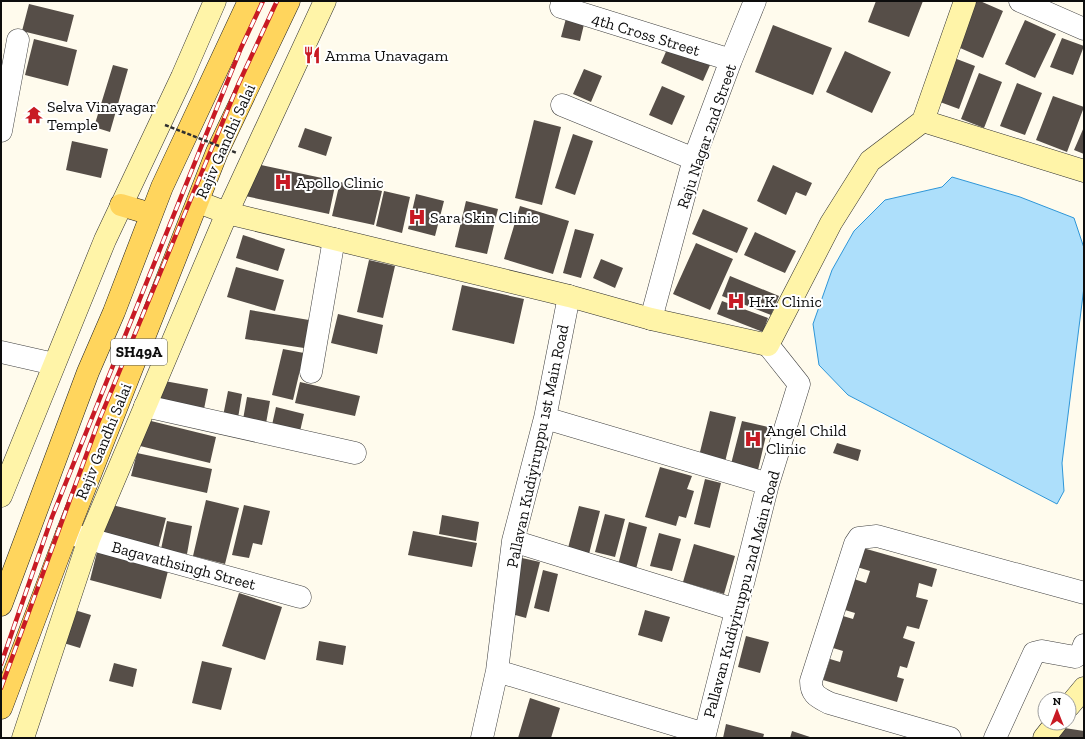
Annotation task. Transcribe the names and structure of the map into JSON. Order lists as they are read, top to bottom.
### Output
{
  "streets": {
    "main road": ["Rajiv Gandhi Salai", "SH49A"],
    "street": [
      "4th Cross Street",
      "Raju Nagar 2nd Street",
      "Pallavan Kudiyiruppu 1st Main Road",
      "Bagavathsingh Street",
      "Pallavan Kudiyiruppu 2nd Main Road"
    ]
  },
  "crossings": [
    ["4th Cross Street", "Raju Nagar 2nd Street"],
    ["Rajiv Gandhi Salai", "Bagavathsingh Street"]
  ],
  "places": {
    "restaurant": ["Amma Unavagam"],
    "temple": ["Selva Vinayagar Temple"],
    "hospital": [
      "Apollo Clinic",
      "Sara Skin Clinic",
      "H.K. Clinic",
      "Angel Child Clinic"
    ]
  },
  "north": "top"
}
